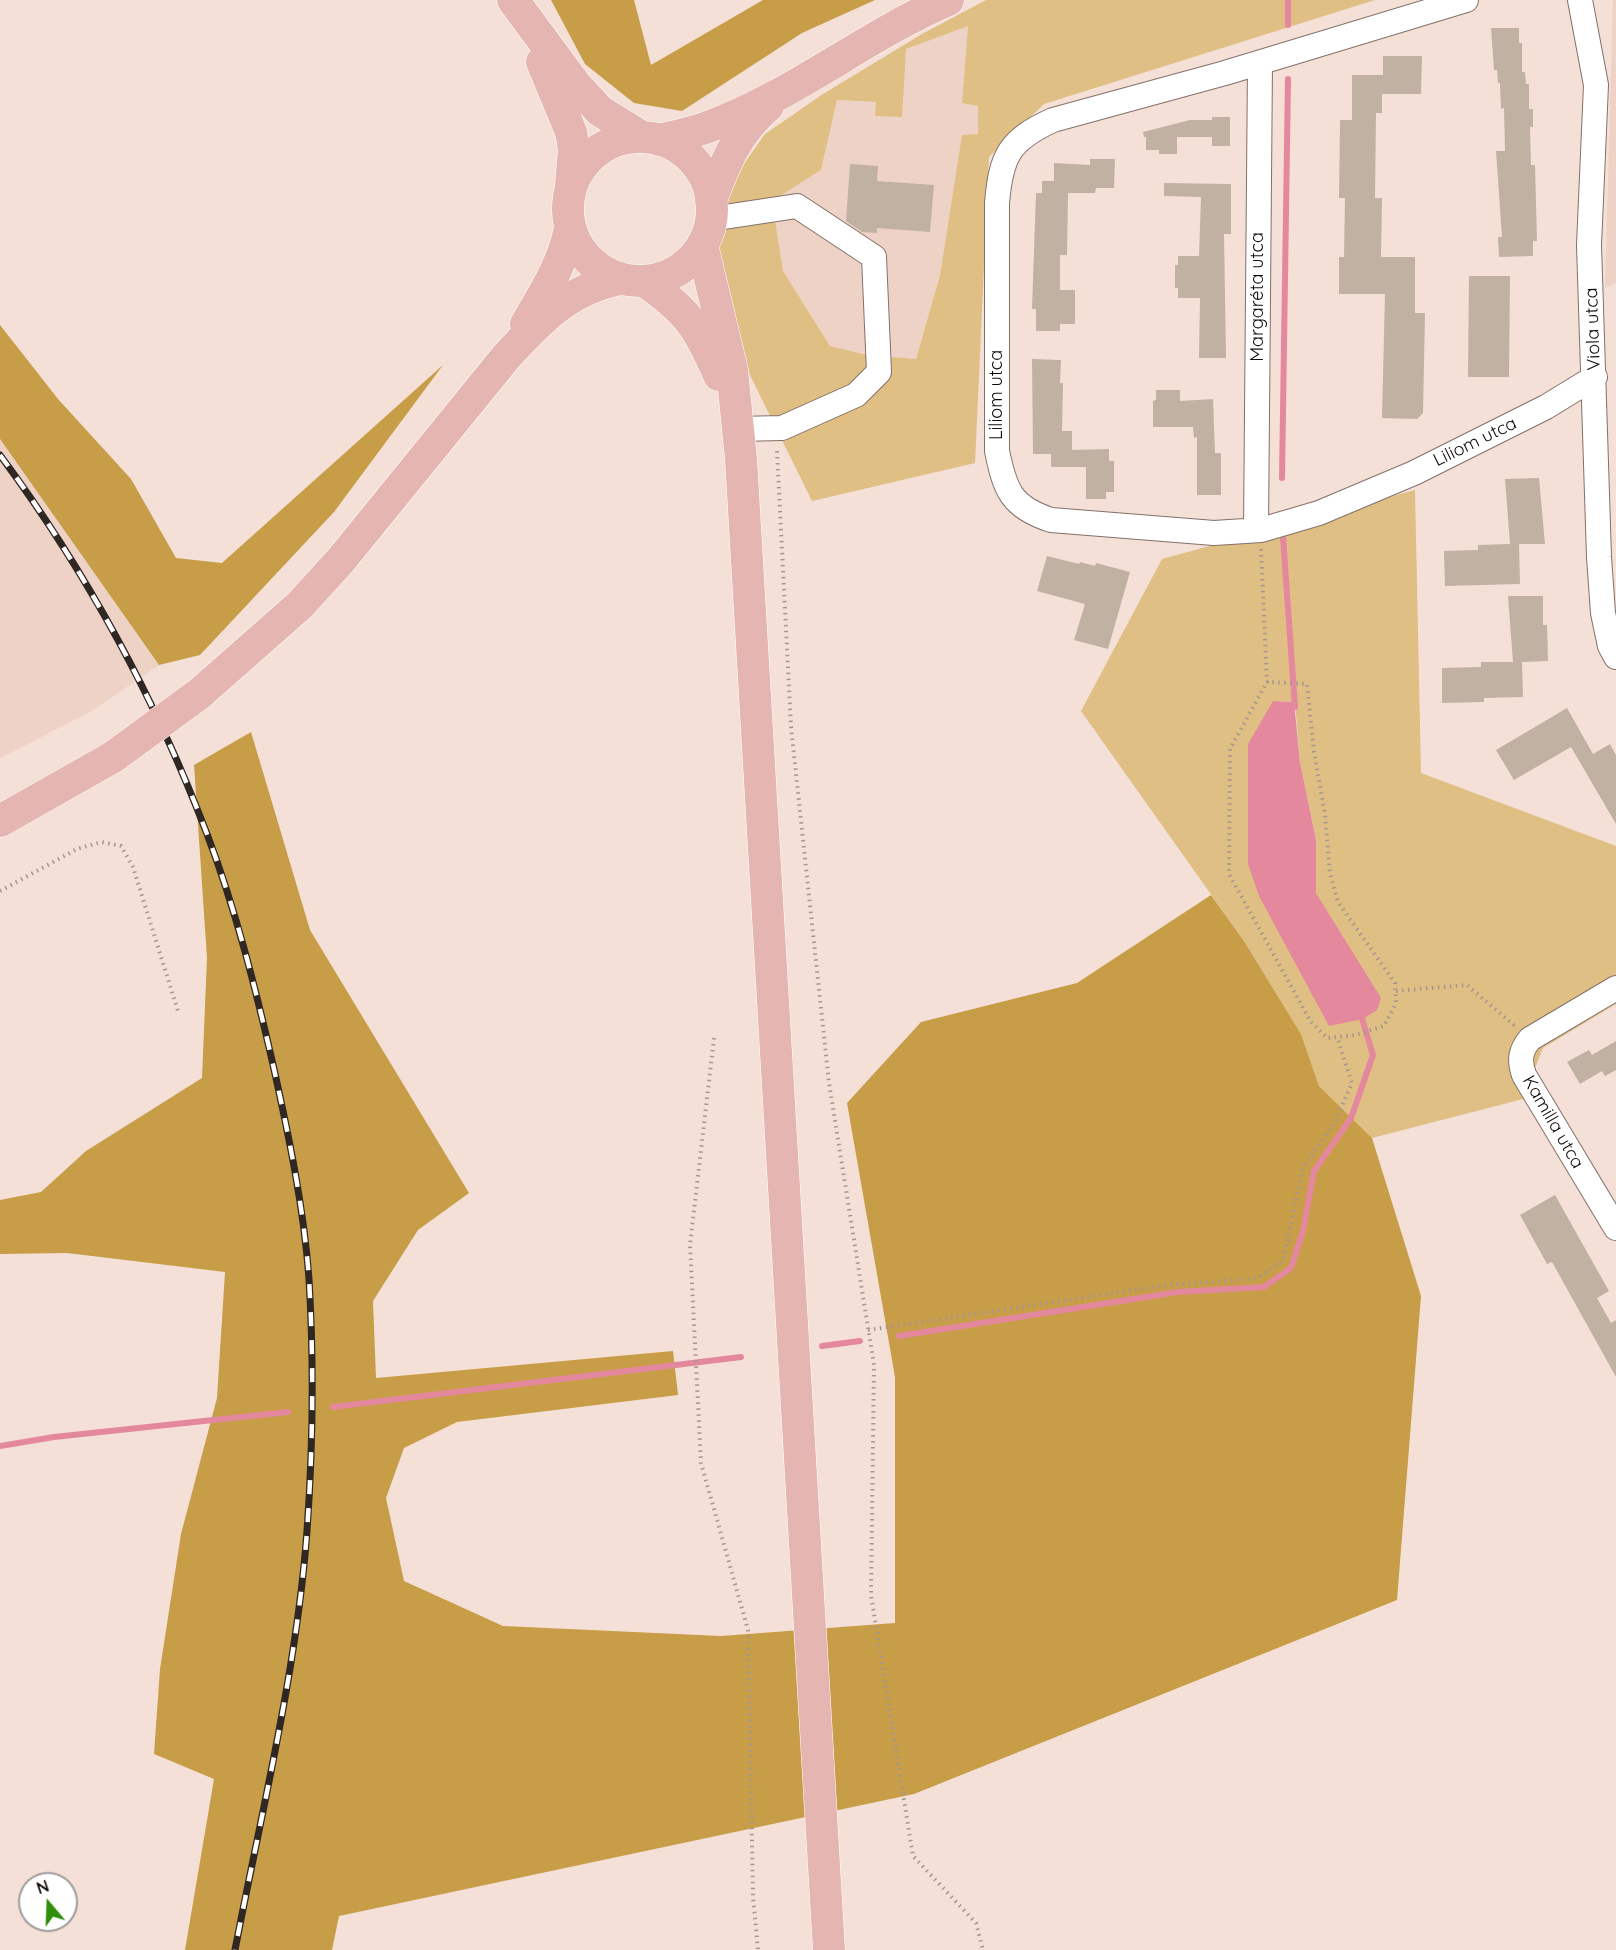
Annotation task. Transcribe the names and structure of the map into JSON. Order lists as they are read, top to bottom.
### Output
{
  "streets": {
    "street": [
      "Margaréta utca",
      "Viola utca",
      "Liliom utca",
      "Kamilla utca"
    ]
  },
  "crossings": [
    ["Margaréta utca", "Liliom utca"],
    ["Viola utca", "Liliom utca"]
  ],
  "north": "top"
}
